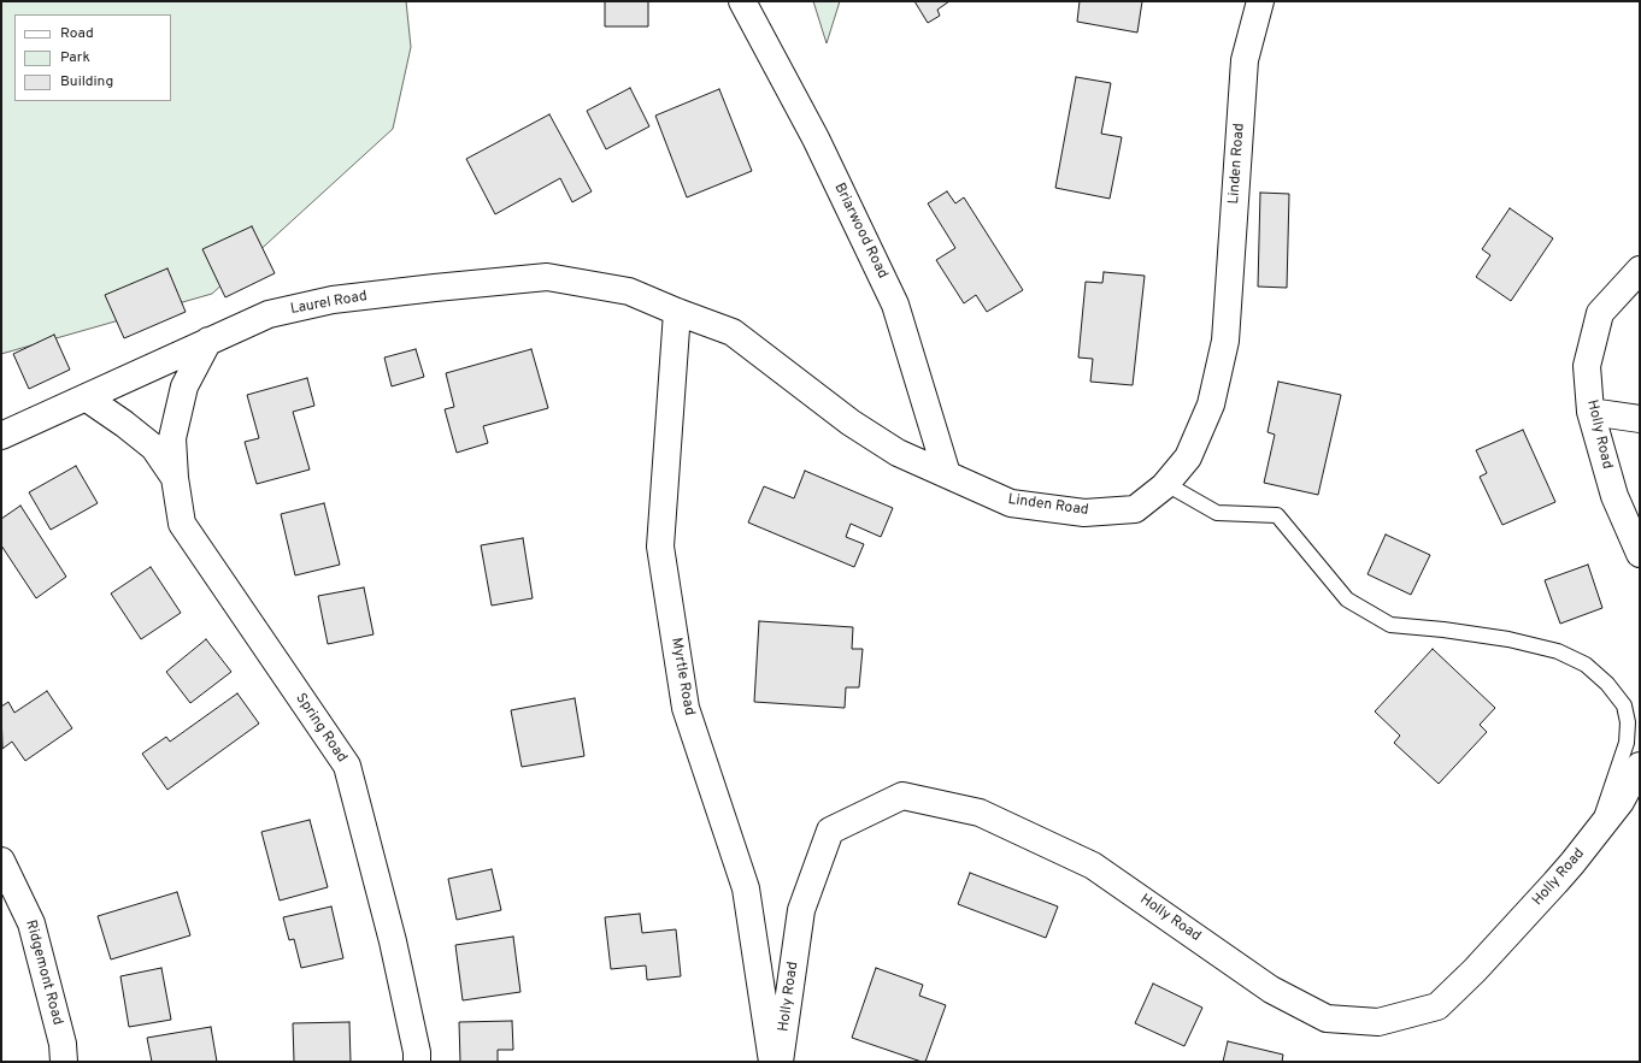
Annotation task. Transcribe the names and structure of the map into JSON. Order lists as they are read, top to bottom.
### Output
{
  "streets": {
    "street": [
      "Linden Road",
      "Briarwood Road",
      "Laurel Road",
      "Holly Road",
      "Myrtle Road",
      "Spring Road",
      "Ridgemont Road"
    ]
  },
  "crossings": [
    ["Linden Road", "Briarwood Road"],
    ["Linden Road", "Laurel Road"],
    ["Linden Road", "Myrtle Road"],
    ["Laurel Road", "Myrtle Road"],
    ["Laurel Road", "Spring Road"]
  ],
  "legend": ["Road", "Park", "Building"]
}
